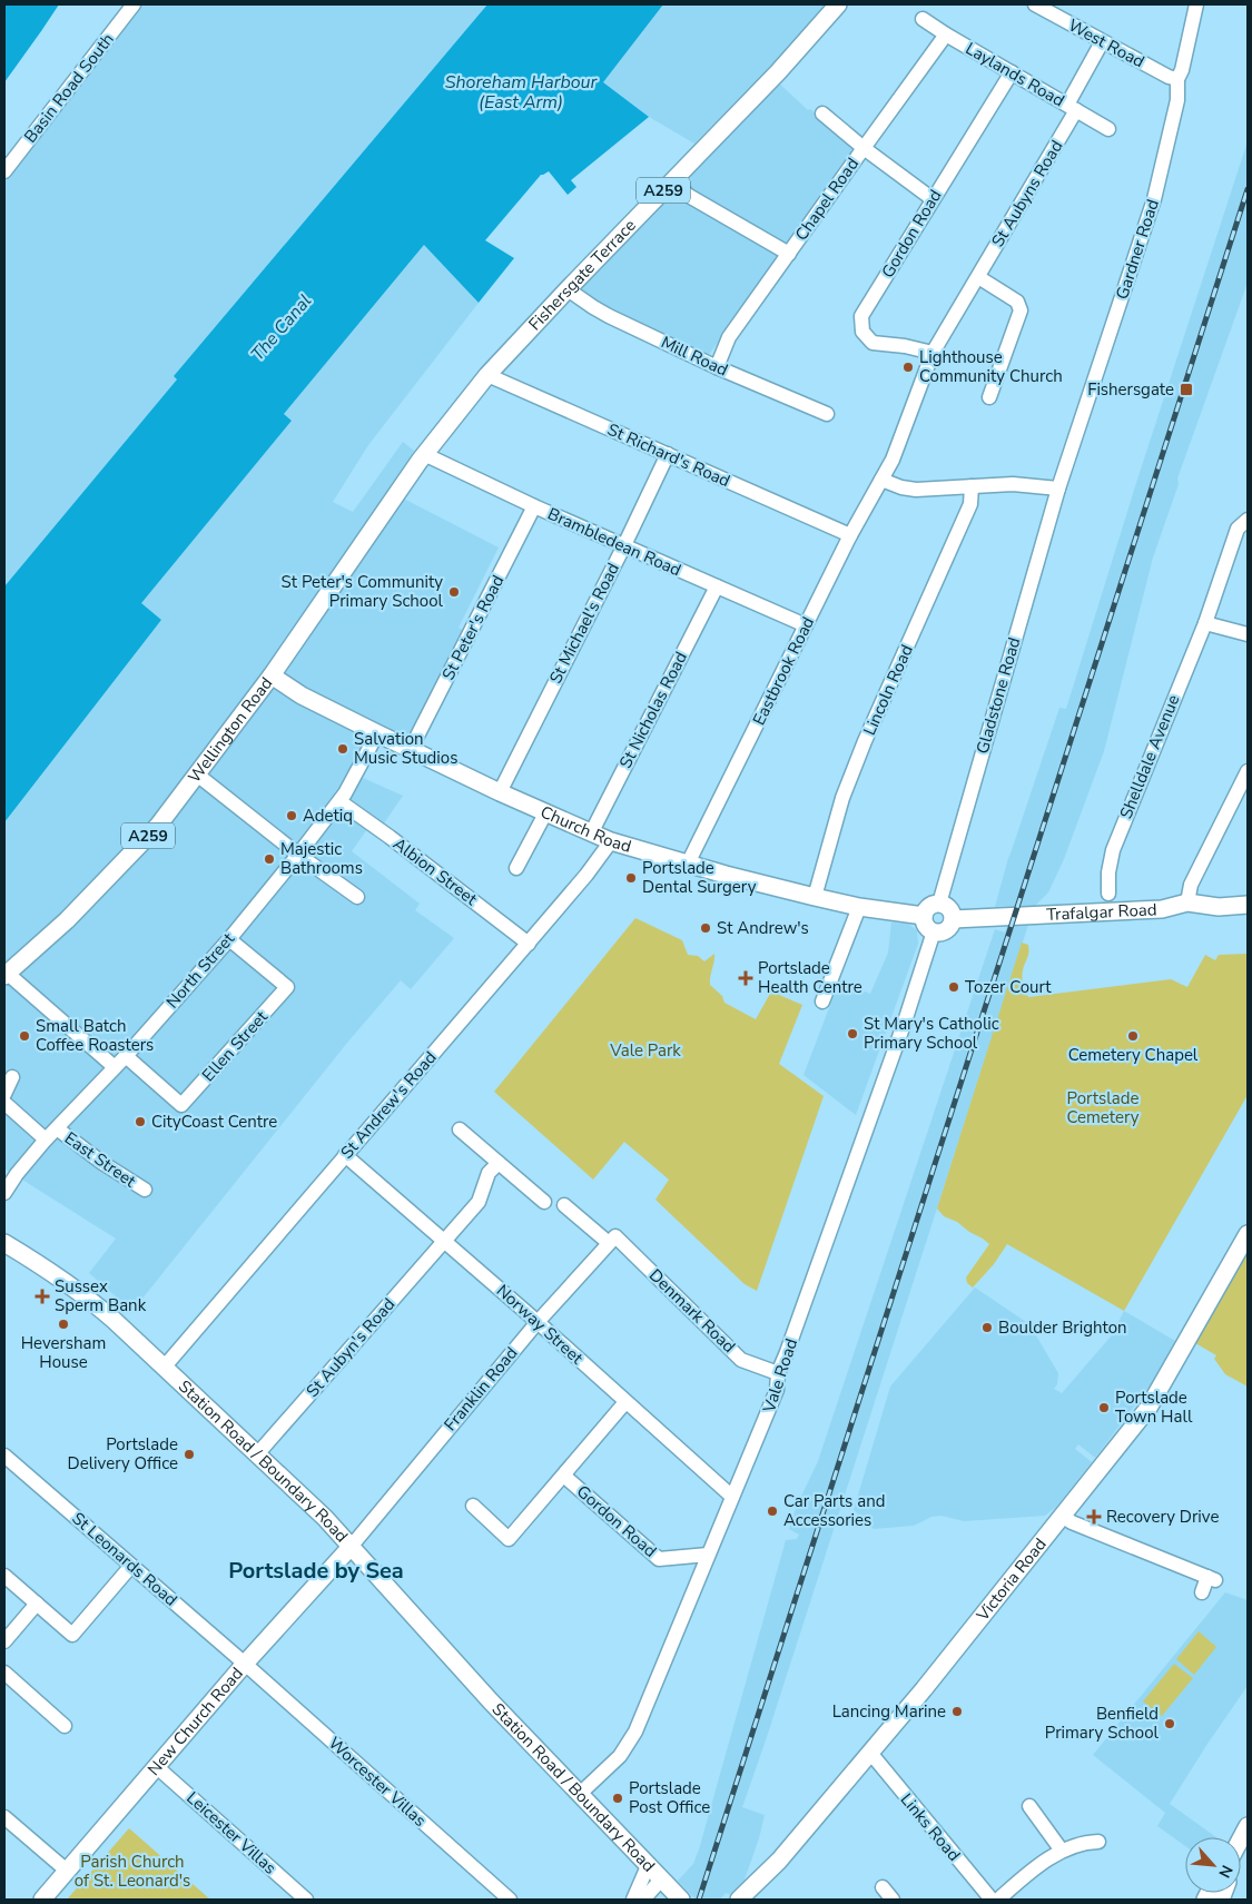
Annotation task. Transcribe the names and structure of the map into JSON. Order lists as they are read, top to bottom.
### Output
{
  "streets": {
    "main road": [
      "A259",
      "Fishersgate Terrace",
      "Wellington Road",
      "Church Road",
      "Trafalgar Road",
      "Station Road / Boundary Road",
      "Victoria Road",
      "New Church Road"
    ],
    "street": [
      "West Road",
      "Laylands Road",
      "Basin Road South",
      "St Aubyns Road",
      "Chapel Road",
      "Gordon Road",
      "Gardner Road",
      "Mill Road",
      "St Richard's Road",
      "Brambledean Road",
      "St Michael's Road",
      "St Peter's Road",
      "Eastbrook Road",
      "Lincoln Road",
      "Gladstone Road",
      "St Nicholas Road",
      "Shelldale Avenue",
      "Albion Street",
      "North Street",
      "Ellen Street",
      "St Andrew's Road",
      "East Street",
      "Denmark Road",
      "Norway Street",
      "St Aubyn's Road",
      "Vale Road",
      "Franklin Road",
      "St Leonards Road",
      "Worcester Villas",
      "Links Road",
      "Leicester Villas"
    ]
  },
  "crossings": [
    ["West Road", "St Aubyns Road"],
    ["West Road", "Gardner Road"],
    ["Laylands Road", "St Aubyns Road"],
    ["Laylands Road", "Chapel Road"],
    ["Laylands Road", "Gordon Road"],
    ["St Aubyns Road", "Gordon Road"],
    ["St Aubyns Road", "Eastbrook Road"],
    ["Chapel Road", "Mill Road"],
    ["Gordon Road", "Eastbrook Road"],
    ["Gordon Road", "Vale Road"],
    ["Gardner Road", "Gladstone Road"],
    ["Fishersgate Terrace", "Mill Road"],
    ["Fishersgate Terrace", "St Richard's Road"],
    ["Fishersgate Terrace", "Brambledean Road"],
    ["Fishersgate Terrace", "Wellington Road"],
    ["St Richard's Road", "St Michael's Road"],
    ["St Richard's Road", "Eastbrook Road"],
    ["Brambledean Road", "St Michael's Road"],
    ["Brambledean Road", "St Peter's Road"],
    ["Brambledean Road", "Eastbrook Road"],
    ["Brambledean Road", "St Nicholas Road"],
    ["Brambledean Road", "Wellington Road"],
    ["St Michael's Road", "Church Road"],
    ["St Peter's Road", "Church Road"],
    ["Eastbrook Road", "Church Road"],
    ["Lincoln Road", "Church Road"],
    ["Gladstone Road", "Church Road"],
    ["Gladstone Road", "Trafalgar Road"],
    ["Gladstone Road", "Vale Road"],
    ["St Nicholas Road", "Church Road"],
    ["Wellington Road", "Church Road"],
    ["Church Road", "Trafalgar Road"],
    ["Church Road", "North Street"],
    ["Church Road", "St Andrew's Road"],
    ["Church Road", "Vale Road"],
    ["Albion Street", "North Street"],
    ["Albion Street", "St Andrew's Road"],
    ["Trafalgar Road", "Vale Road"],
    ["North Street", "Ellen Street"],
    ["North Street", "East Street"],
    ["St Andrew's Road", "Norway Street"],
    ["St Andrew's Road", "Station Road / Boundary Road"],
    ["Denmark Road", "Vale Road"],
    ["Denmark Road", "Franklin Road"],
    ["Norway Street", "St Aubyn's Road"],
    ["Norway Street", "Vale Road"],
    ["Norway Street", "Franklin Road"],
    ["St Aubyn's Road", "Station Road / Boundary Road"],
    ["Vale Road", "Station Road / Boundary Road"],
    ["Franklin Road", "Station Road / Boundary Road"],
    ["Franklin Road", "New Church Road"],
    ["Station Road / Boundary Road", "New Church Road"],
    ["St Leonards Road", "New Church Road"],
    ["St Leonards Road", "Worcester Villas"],
    ["Victoria Road", "Links Road"],
    ["New Church Road", "Worcester Villas"],
    ["New Church Road", "Leicester Villas"]
  ],
  "districts": ["Portslade by Sea"],
  "water": ["Shoreham Harbour (East Arm)", "The Canal"],
  "parks": ["Vale Park", "Portslade Cemetery", "Parish Church of St. Leonard's"],
  "places": {
    "other": [
      "Lighthouse Community Church",
      "St Peter's Community Primary School",
      "Salvation Music Studios",
      "Adetiq",
      "Majestic Bathrooms",
      "Portslade Dental Surgery",
      "St Andrew's",
      "Tozer Court",
      "St Mary's Catholic Primary School",
      "Small Batch Coffee Roasters",
      "Cemetery Chapel",
      "CityCoast Centre",
      "Heversham House",
      "Boulder Brighton",
      "Portslade Town Hall",
      "Portslade Delivery Office",
      "Car Parts and Accessories",
      "Lancing Marine",
      "Benfield Primary School",
      "Portslade Post Office"
    ],
    "transit": ["Fishersgate"],
    "health": ["Portslade Health Centre", "Sussex Sperm Bank", "Recovery Drive"]
  },
  "north": "bottom right"
}
